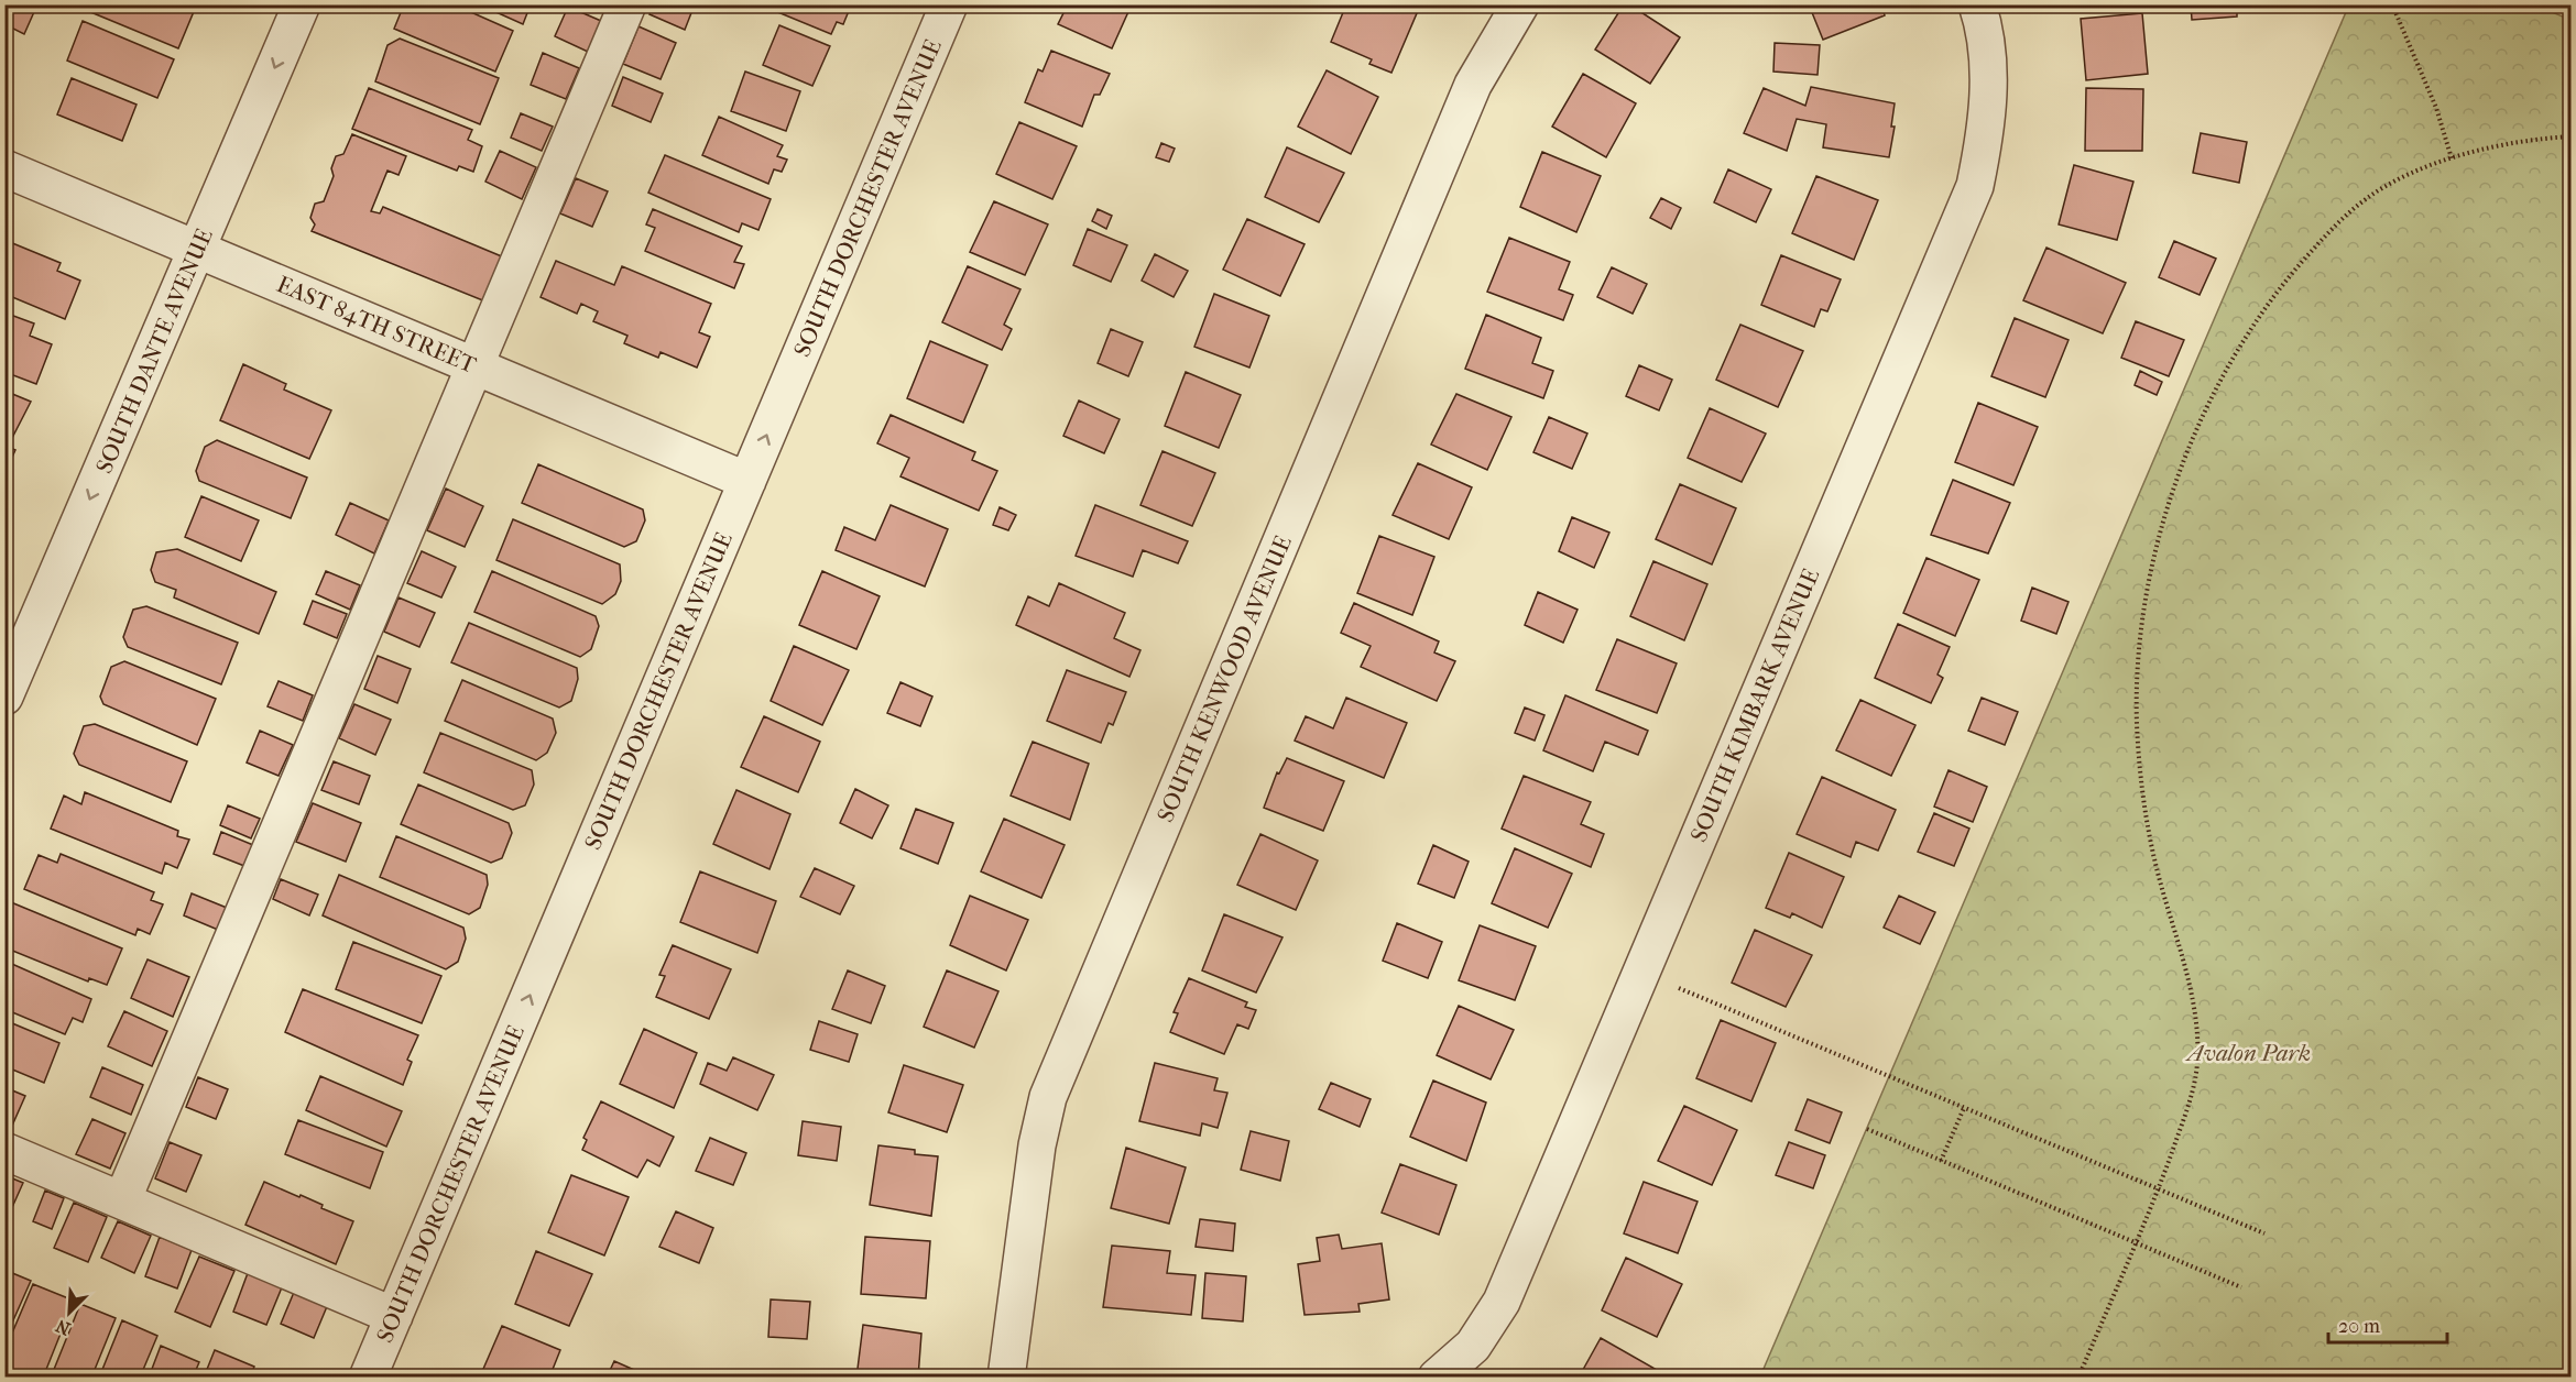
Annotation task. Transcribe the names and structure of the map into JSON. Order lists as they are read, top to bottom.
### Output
{
  "streets": {
    "street": [
      "SOUTH DORCHESTER AVENUE",
      "EAST 84TH STREET",
      "SOUTH DANTE AVENUE",
      "SOUTH KENWOOD AVENUE",
      "SOUTH KIMBARK AVENUE"
    ]
  },
  "crossings": [
    ["SOUTH DORCHESTER AVENUE", "EAST 84TH STREET"],
    ["EAST 84TH STREET", "SOUTH DANTE AVENUE"]
  ],
  "parks": ["Avalon Park"],
  "scale_bar": "20 m",
  "north": "bottom left"
}
